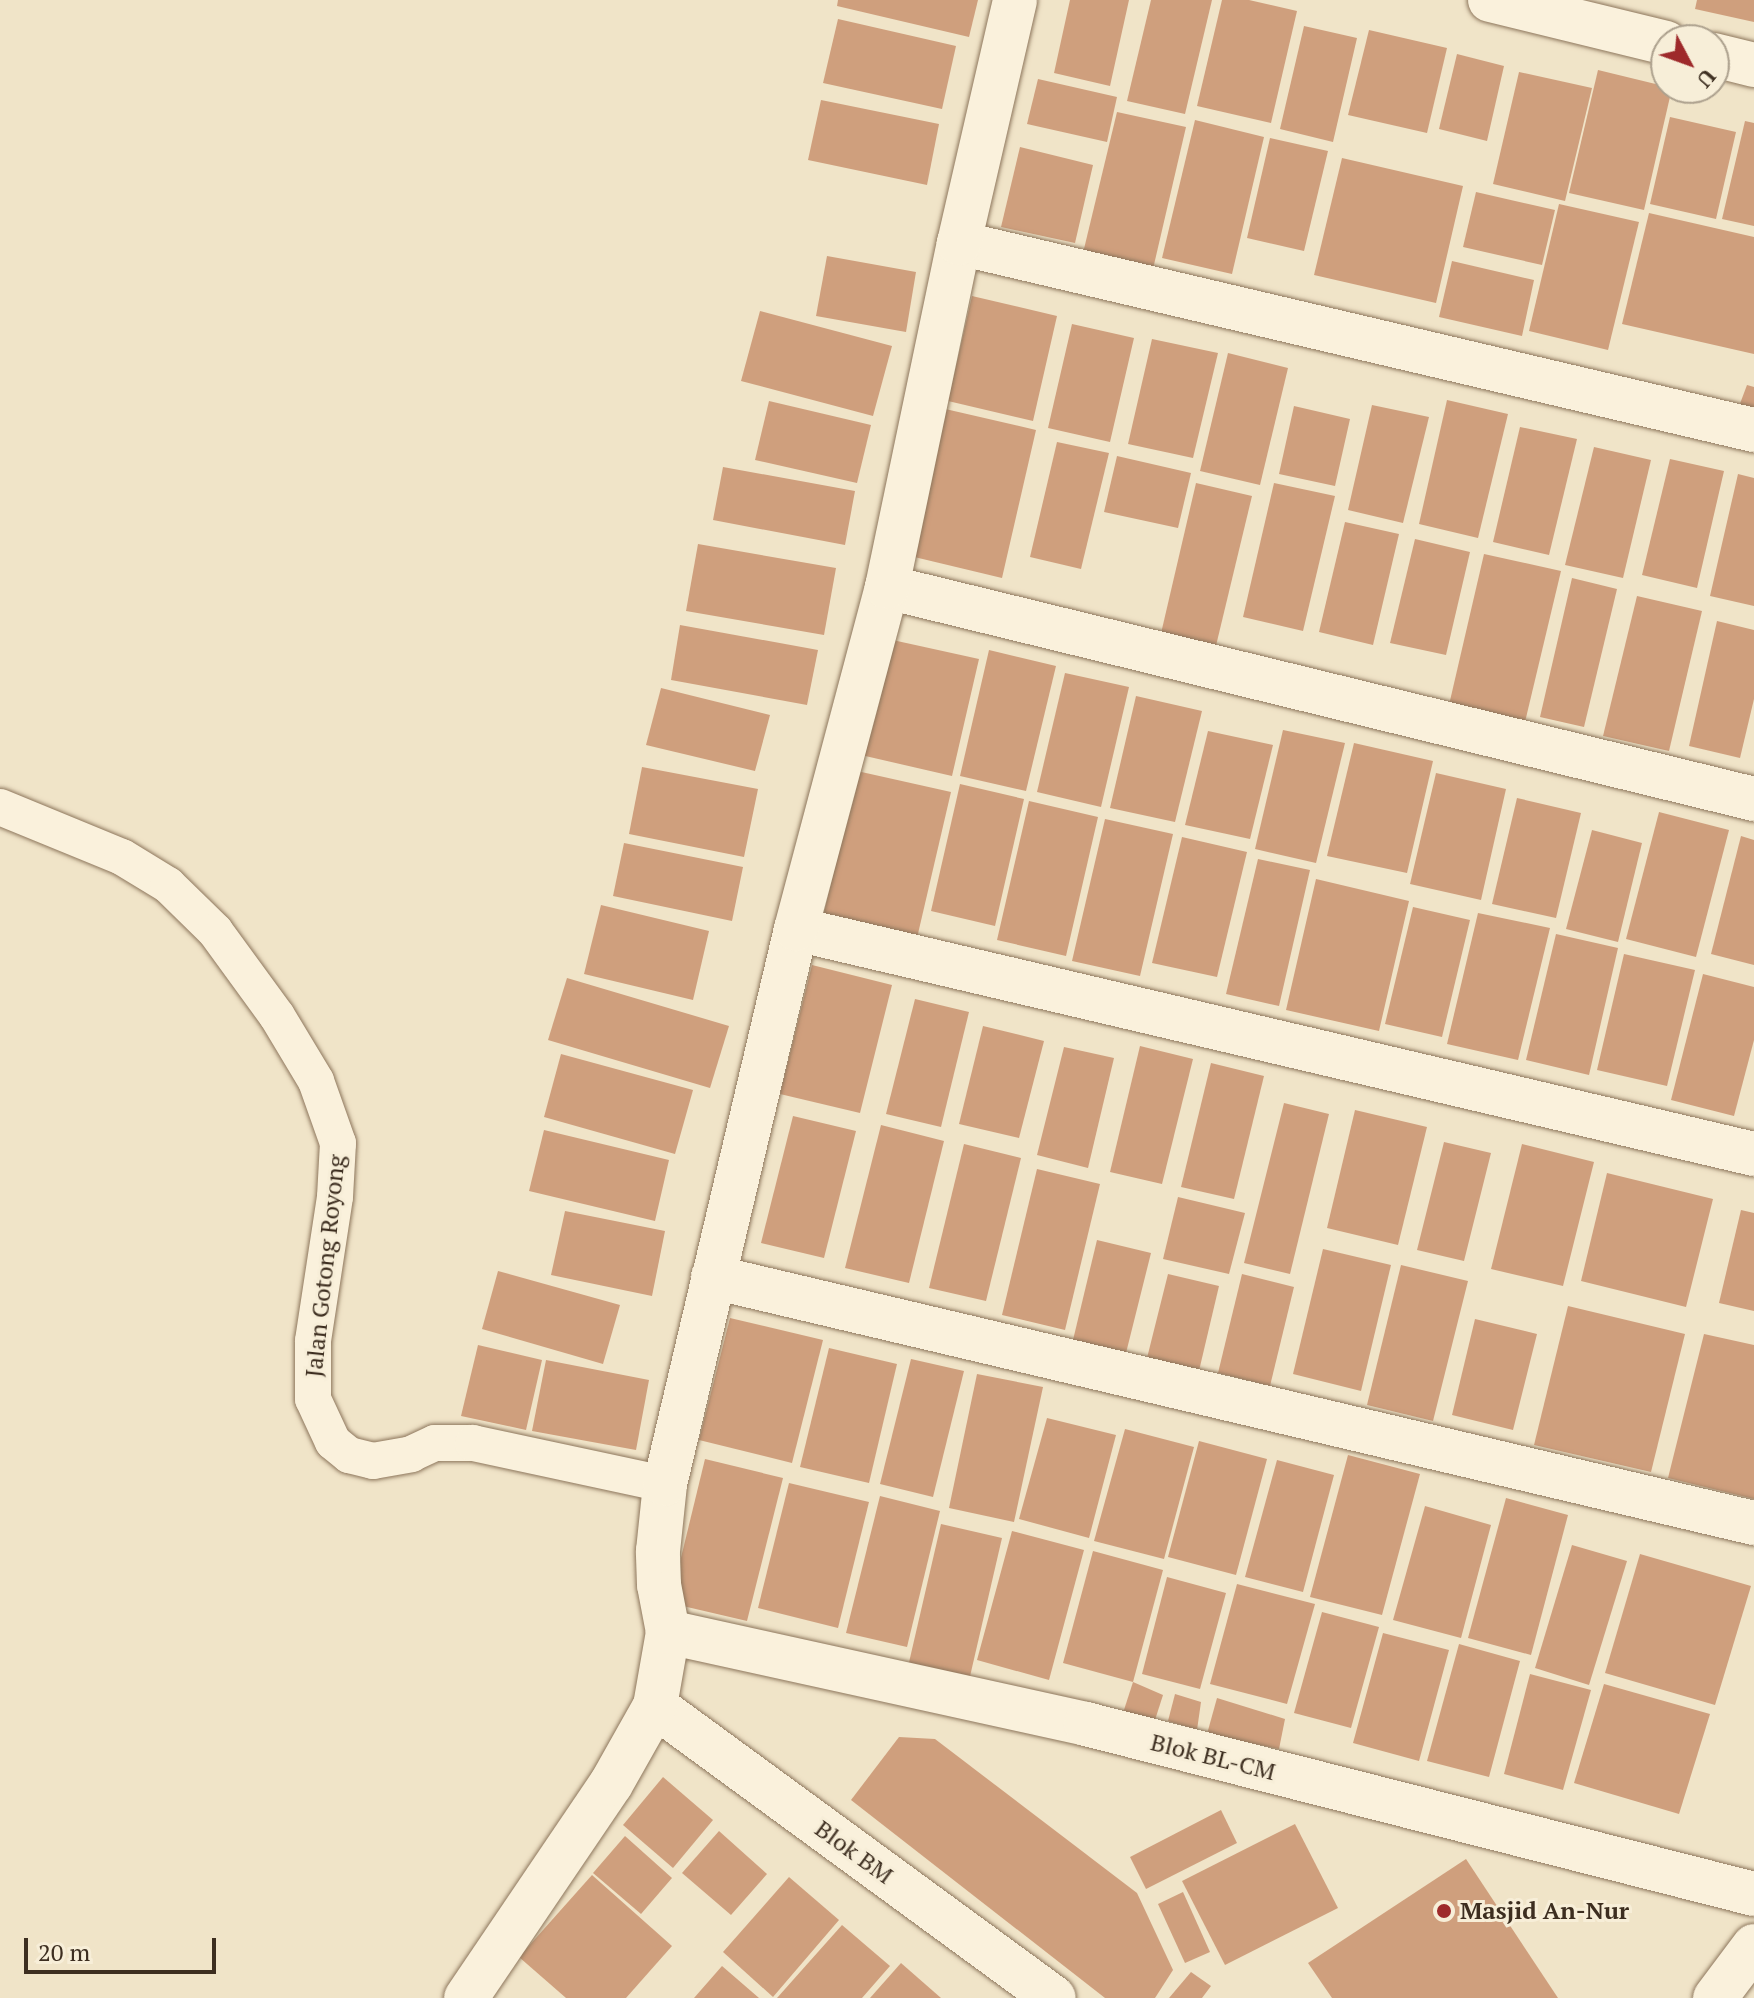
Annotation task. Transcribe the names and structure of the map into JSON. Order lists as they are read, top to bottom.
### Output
{
  "streets": {
    "street": ["Blok BL-CM", "Blok BM"],
    "lane": ["Jalan Gotong Royong"]
  },
  "places": ["Masjid An-Nur"],
  "scale_bar": "20 m",
  "north": "bottom right"
}
